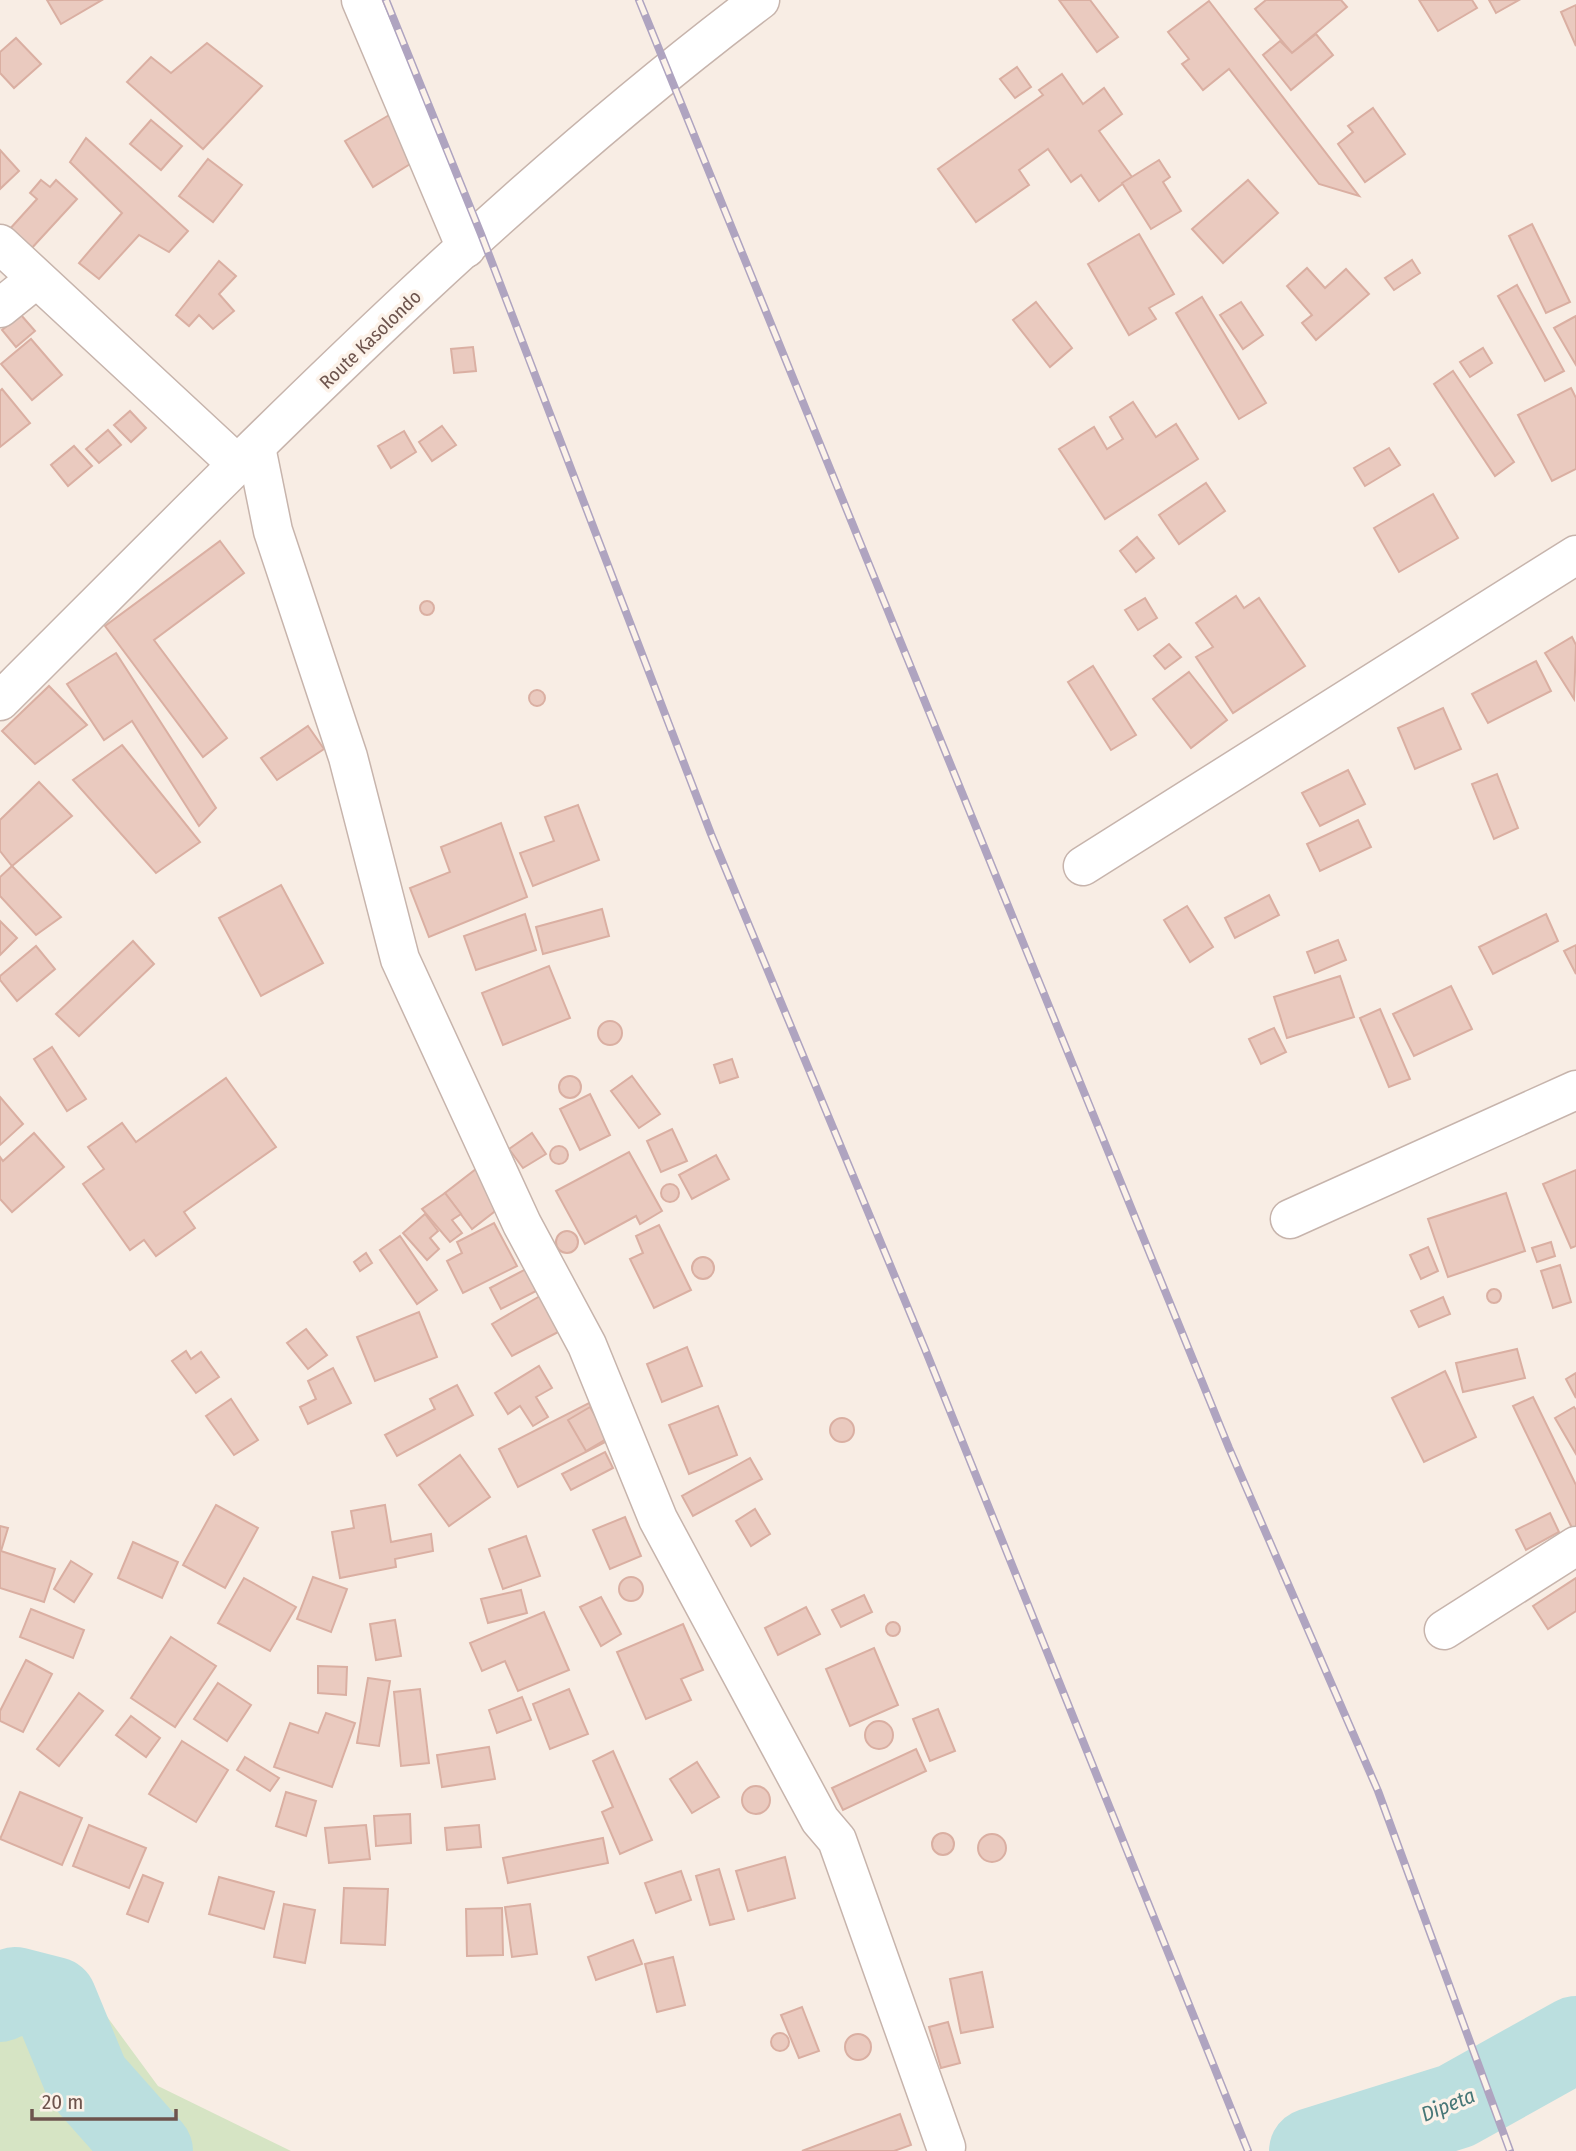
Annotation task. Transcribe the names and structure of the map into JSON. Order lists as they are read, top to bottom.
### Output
{
  "streets": {
    "street": ["Route Kasolondo"]
  },
  "water": ["Dipeta"],
  "scale_bar": "20 m"
}
